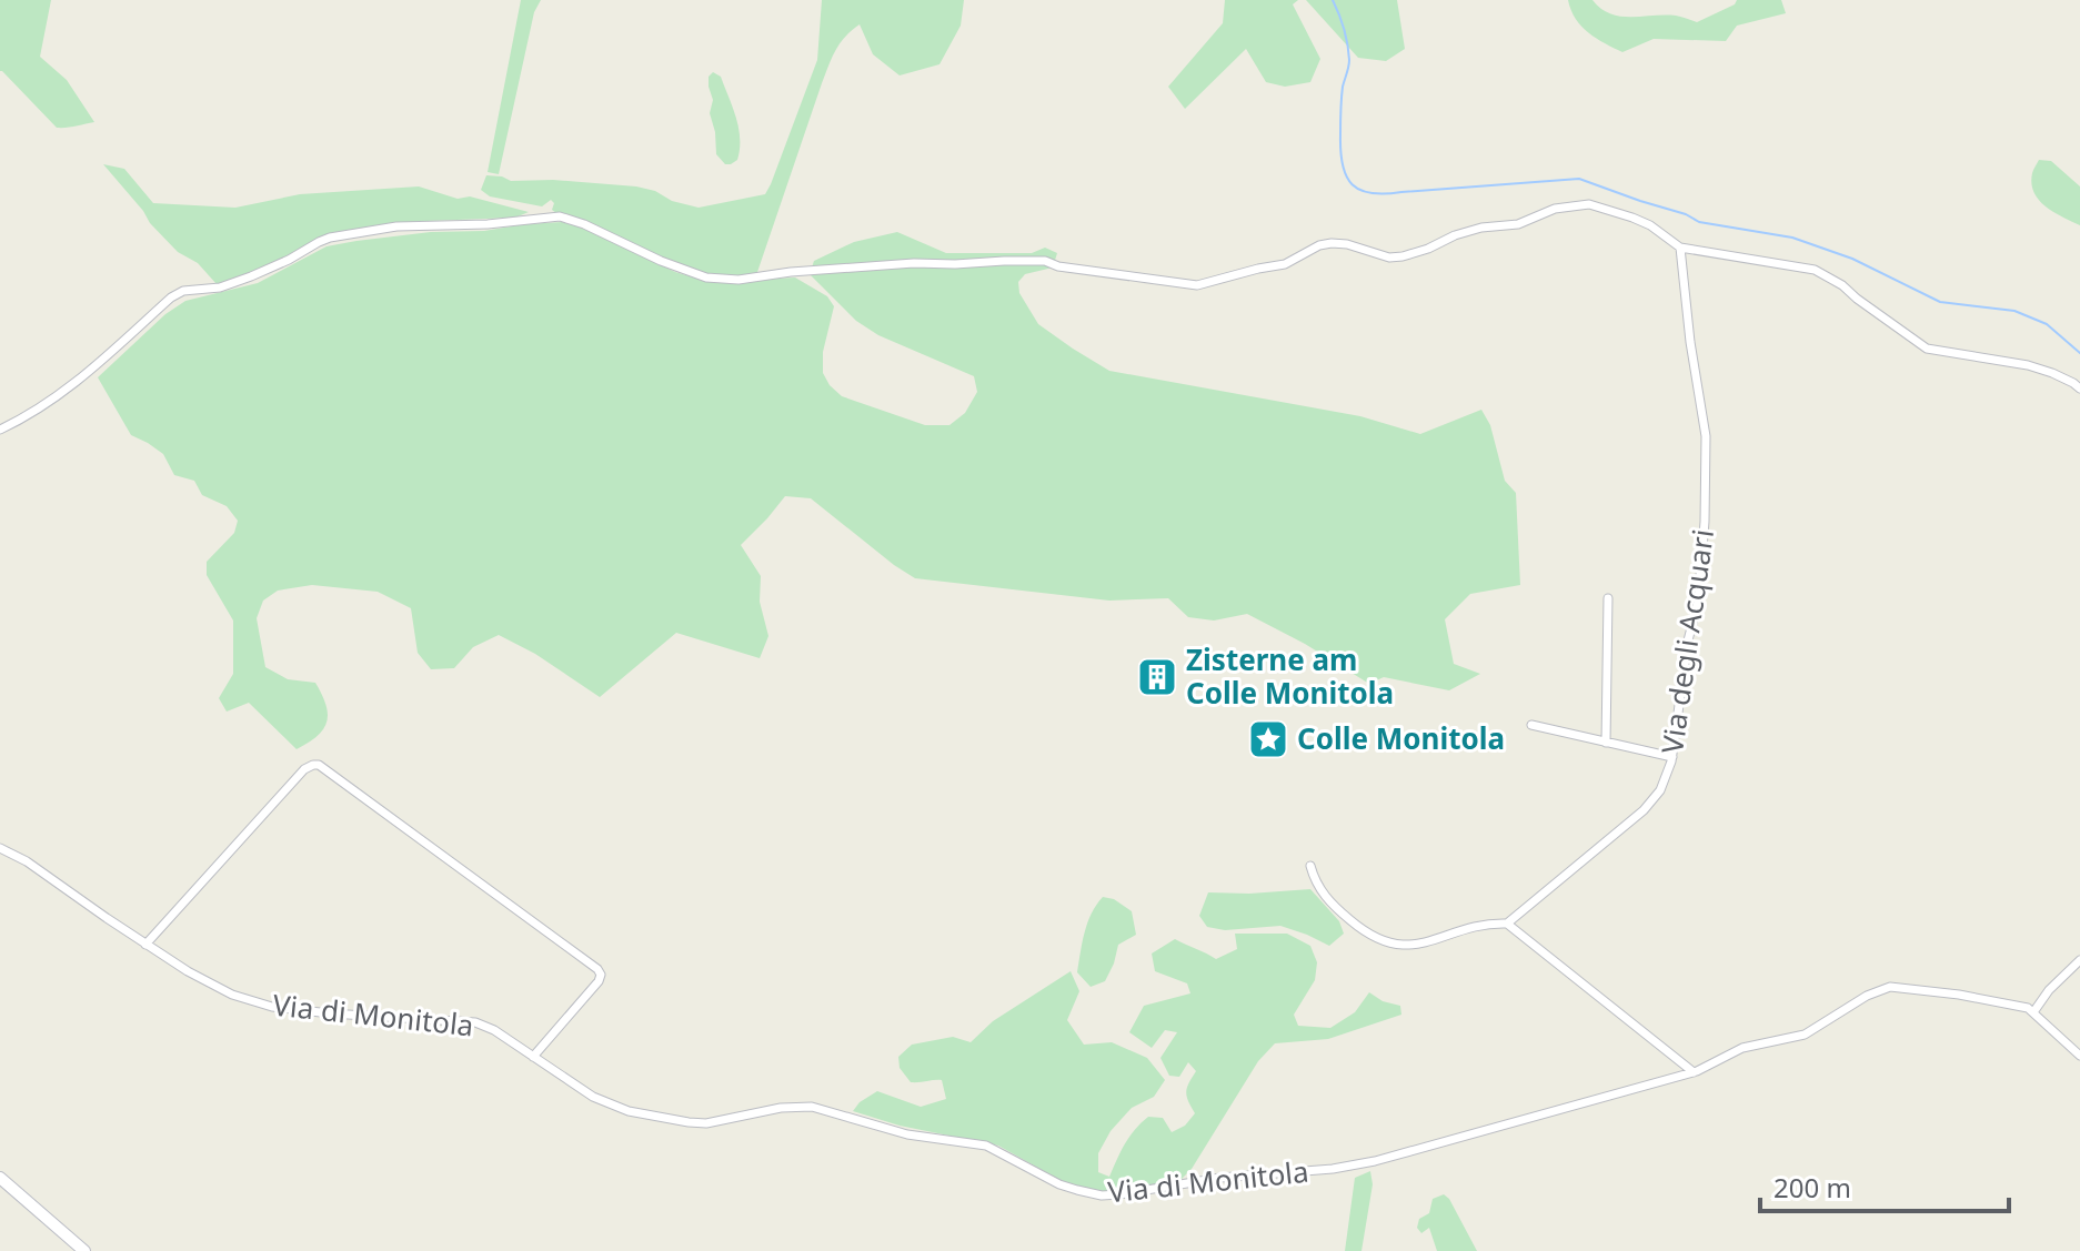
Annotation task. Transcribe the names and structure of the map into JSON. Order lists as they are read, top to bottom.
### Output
{
  "streets": {
    "street": ["Via degli Acquari", "Via di Monitola"]
  },
  "places": {
    "building": ["Zisterne am Colle Monitola"],
    "place": ["Colle Monitola"]
  },
  "scale_bar": "200 m"
}
